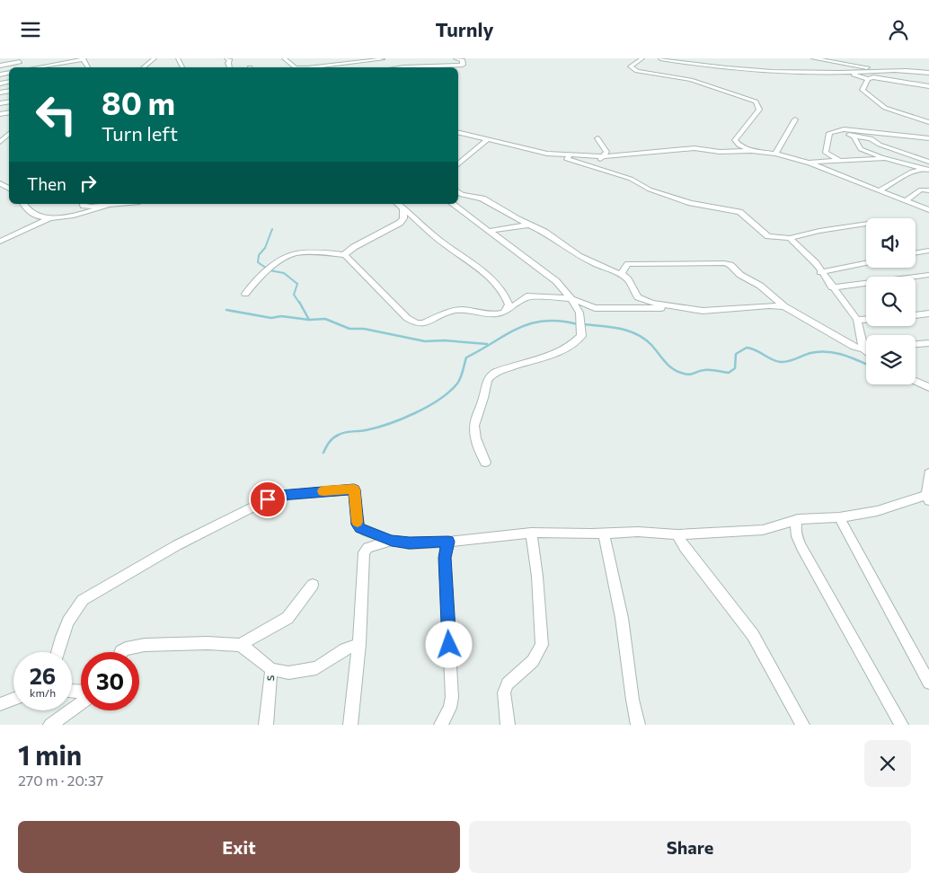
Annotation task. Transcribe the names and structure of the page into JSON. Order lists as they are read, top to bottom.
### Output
{
  "streets": {
    "street": ["s"]
  },
  "page": {
    "header": "Turnly",
    "turn": ["80 m", "Turn left"],
    "then": "Then",
    "speed": "26 km/h",
    "limit": "30",
    "heading": ["1 min", "270 m · 20:37"],
    "buttons": ["Exit", "Share"]
  }
}
